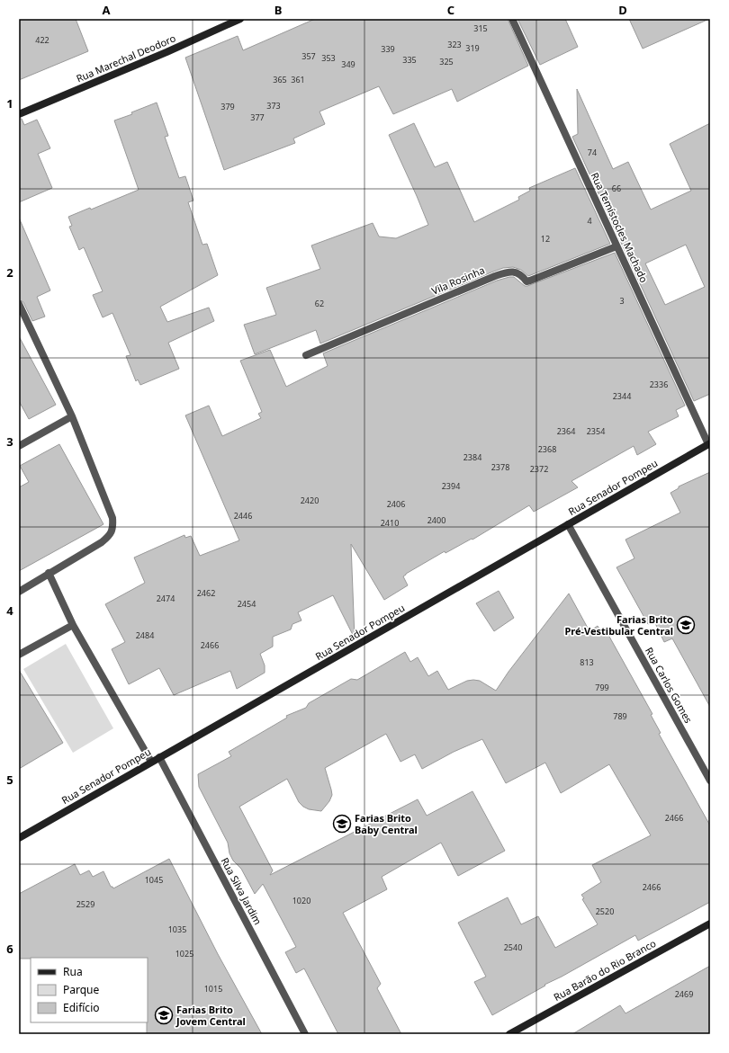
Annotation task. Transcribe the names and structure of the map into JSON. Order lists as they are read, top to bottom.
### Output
{
  "streets": {
    "street": [
      "Rua Marechal Deodoro",
      "Rua Temístocles Machado",
      "Vila Rosinha",
      "Rua Senador Pompeu",
      "Rua Carlos Gomes",
      "Rua Silva Jardim",
      "Rua Barão do Rio Branco"
    ]
  },
  "crossings": [
    ["Rua Temístocles Machado", "Vila Rosinha"],
    ["Rua Temístocles Machado", "Rua Senador Pompeu"],
    ["Rua Senador Pompeu", "Rua Carlos Gomes"],
    ["Rua Senador Pompeu", "Rua Silva Jardim"]
  ],
  "places": {
    "school or university": ["Farias Brito Pré-Vestibular Central", "Farias Brito Baby Central", "Farias Brito Jovem Central"]
  },
  "house_numbers": [
    "315",
    "422",
    "323",
    "319",
    "339",
    "357",
    "353",
    "335",
    "325",
    "349",
    "365",
    "361",
    "373",
    "379",
    "377",
    "74",
    "66",
    "4",
    "12",
    "3",
    "62",
    "2336",
    "2344",
    "2364",
    "2354",
    "2368",
    "2384",
    "2378",
    "2372",
    "2394",
    "2420",
    "2406",
    "2446",
    "2400",
    "2410",
    "2462",
    "2474",
    "2454",
    "2484",
    "2466",
    "813",
    "799",
    "789",
    "2466",
    "1045",
    "2466",
    "1020",
    "2529",
    "2520",
    "1035",
    "2540",
    "1025",
    "1015",
    "2469"
  ],
  "legend": ["Rua", "Parque", "Edifício"],
  "grid": {
    "columns": [
      "A",
      "B",
      "C",
      "D"
    ],
    "rows": [
      "1",
      "2",
      "3",
      "4",
      "5",
      "6"
    ]
  }
}
